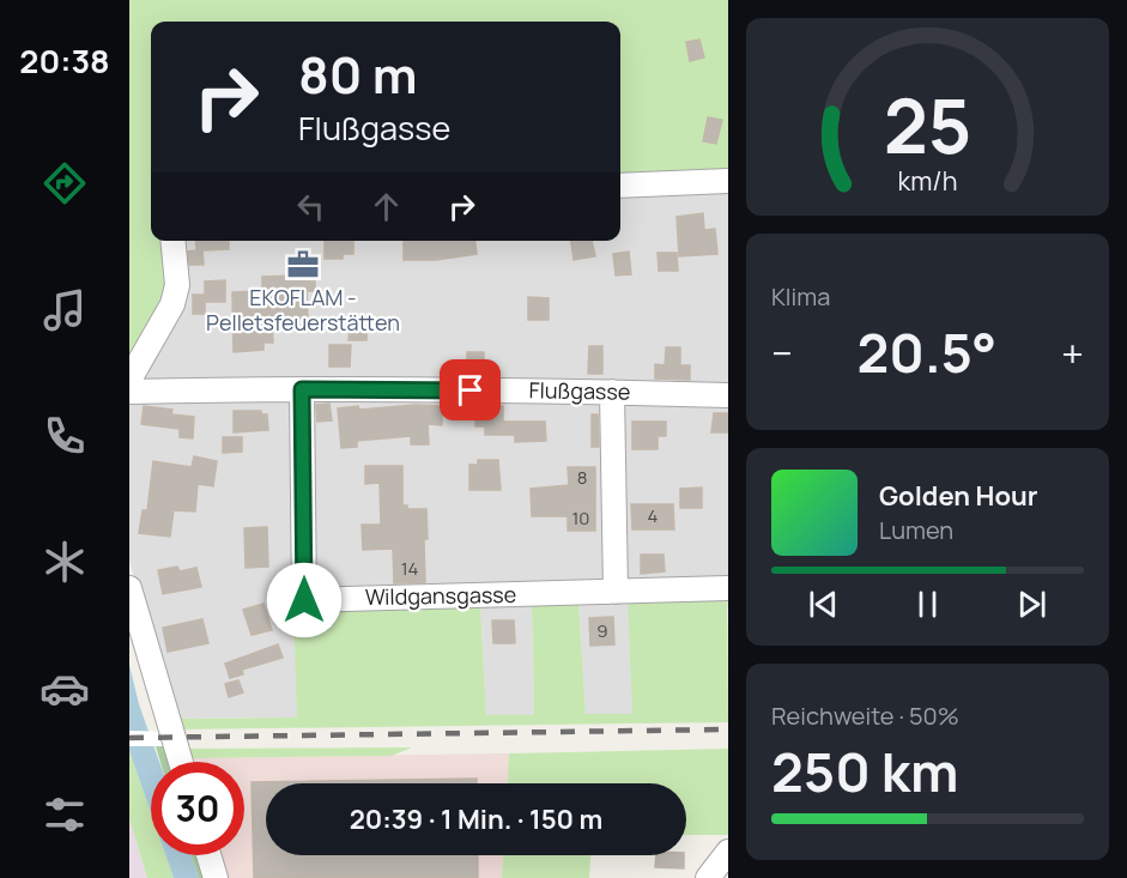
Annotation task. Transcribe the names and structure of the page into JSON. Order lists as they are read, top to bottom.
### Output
{
  "streets": {
    "street": ["Flußgasse", "Wildgansgasse"]
  },
  "crossings": [
    ["Flußgasse", "Wildgansgasse"]
  ],
  "places": {
    "office": ["EKOFLAM - Pelletsfeuerstätten"]
  },
  "house_numbers": [
    "8",
    "4",
    "10",
    "14",
    "9"
  ],
  "page": {
    "tabs": "20:38",
    "turn": ["80 m", "Flußgasse"],
    "tile": [
      "Klima",
      ["Reichweite · 50%", "250 km"]
    ],
    "heat": ["−", "20.5°", "+"],
    "song": ["Golden Hour", "Lumen"],
    "limit": "30",
    "trip": "20:39 · 1 Min. · 150 m",
    "gauge": ["25", "km/h"]
  }
}
